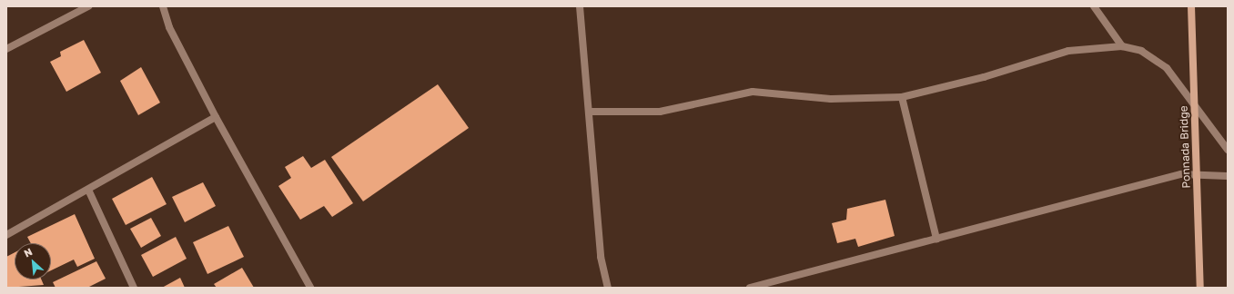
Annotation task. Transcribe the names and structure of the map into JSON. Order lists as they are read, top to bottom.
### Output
{
  "streets": {
    "main road": ["Ponnada Bridge"]
  },
  "north": "top left"
}
